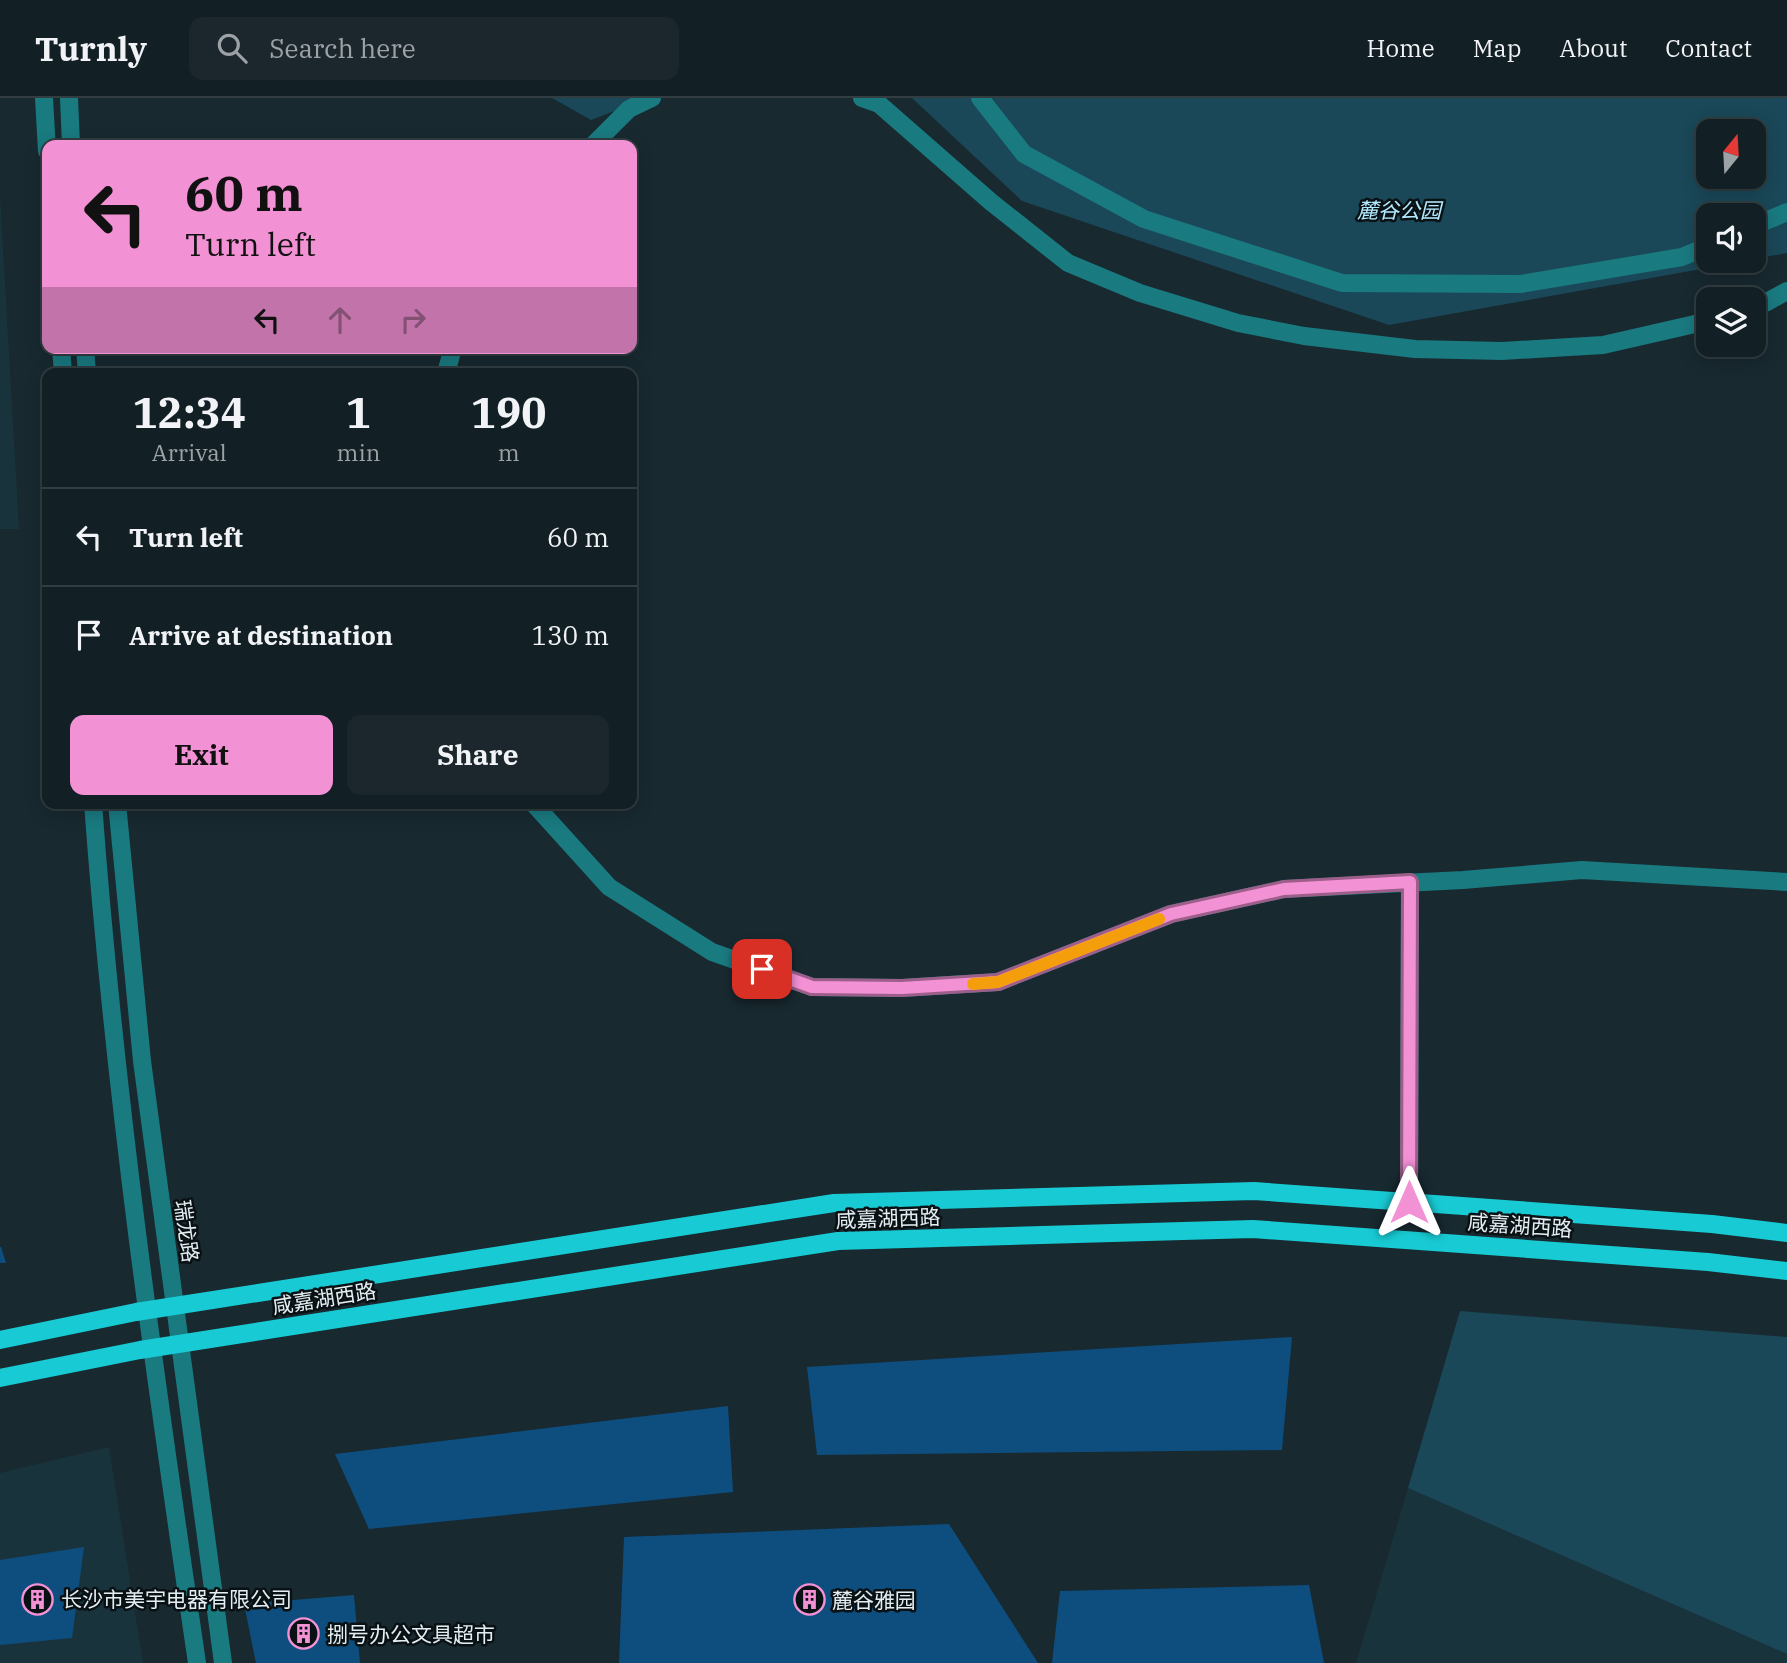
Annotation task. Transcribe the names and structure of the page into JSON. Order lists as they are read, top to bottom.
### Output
{
  "streets": {
    "main road": ["咸嘉湖西路"],
    "street": ["瑞龙路"]
  },
  "crossings": [
    ["咸嘉湖西路", "瑞龙路"]
  ],
  "parks": ["麓谷公园"],
  "places": {
    "building": ["长沙市美宇电器有限公司", "麓谷雅园", "捌号办公文具超市"]
  },
  "north": "top",
  "page": {
    "header": "Turnly",
    "search": "Search here",
    "nav": [
      "Home",
      "Map",
      "About",
      "Contact"
    ],
    "turn": ["60 m", "Turn left"],
    "eta": [
      "12:34",
      "Arrival",
      "1",
      "min",
      "190",
      "m"
    ],
    "list": [
      {
        "name": "Turn left",
        "value": "60 m"
      },
      {
        "name": "Arrive at destination",
        "value": "130 m"
      }
    ],
    "buttons": ["Exit", "Share"]
  }
}
